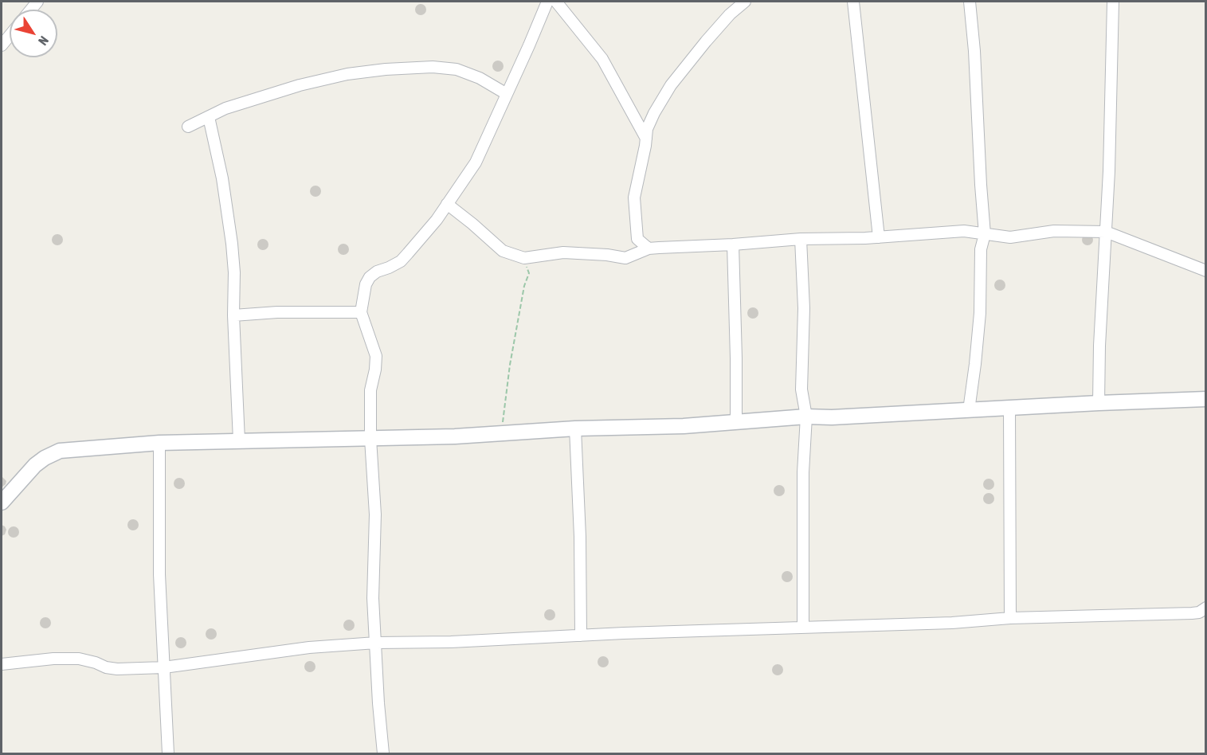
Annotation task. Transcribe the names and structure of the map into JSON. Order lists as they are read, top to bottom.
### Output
{
  "north": "bottom right"
}
